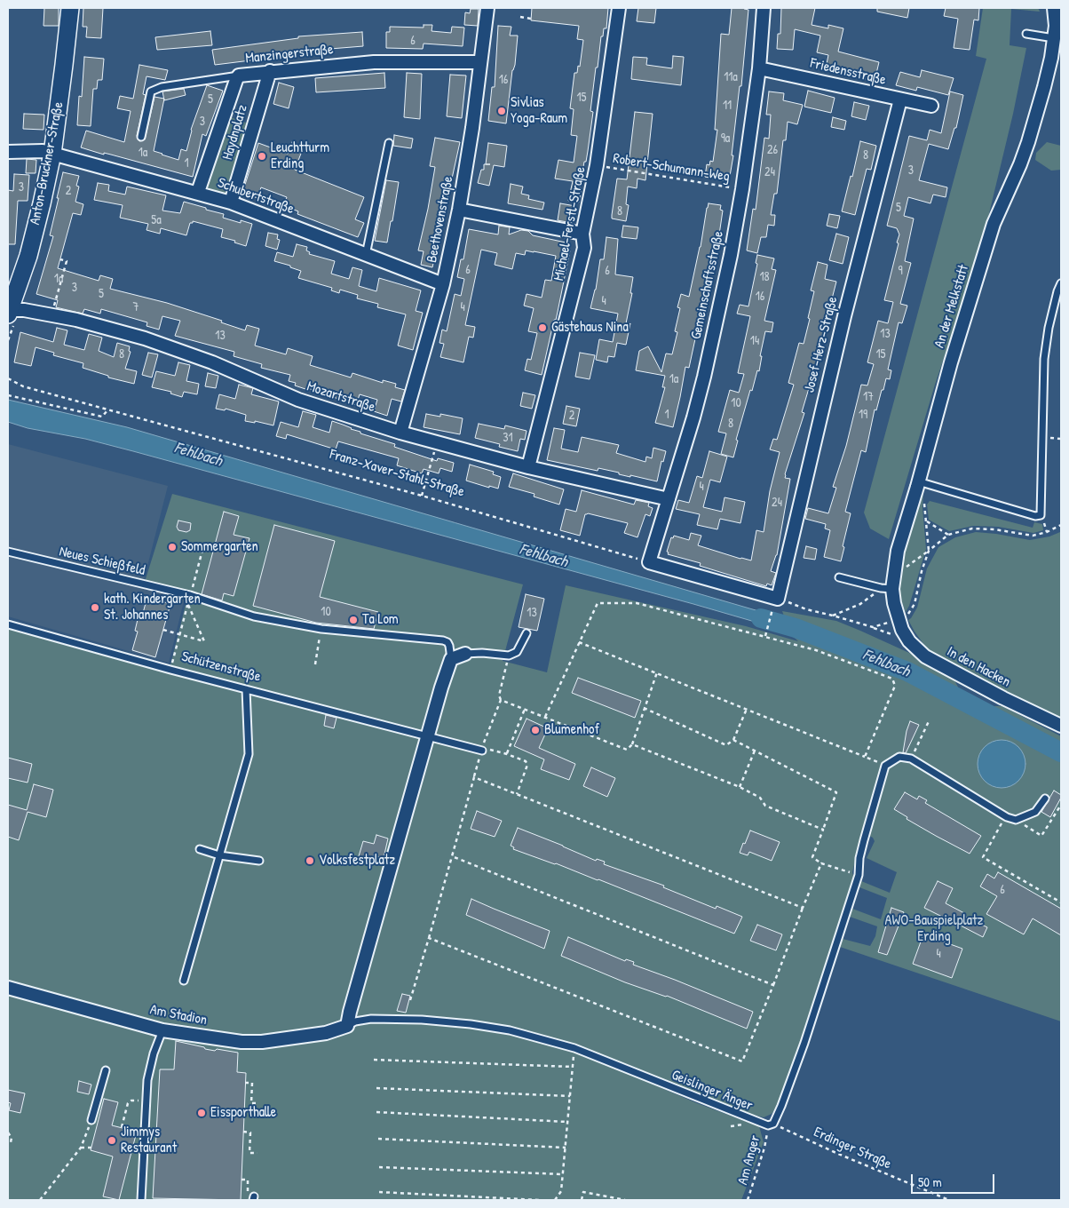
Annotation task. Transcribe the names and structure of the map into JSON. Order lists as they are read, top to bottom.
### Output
{
  "streets": {
    "main road": ["Anton-Bruckner-Straße"],
    "street": [
      "Manzingerstraße",
      "Friedensstraße",
      "Haydnplatz",
      "Schubertstraße",
      "Beethovenstraße",
      "Michael-Ferstl-Straße",
      "Gemeinschaftsstraße",
      "An der Melkstatt",
      "Josef-Herz-Straße",
      "Mozartstraße",
      "In den Hacken",
      "Am Stadion"
    ],
    "lane": ["Neues Schießfeld", "Schützenstraße", "Geislinger Änger"],
    "path": [
      "Robert-Schumann-Weg",
      "Franz-Xaver-Stahl-Straße",
      "Erdinger Straße",
      "Am Anger"
    ]
  },
  "crossings": [
    ["Manzingerstraße", "Haydnplatz"],
    ["Manzingerstraße", "Beethovenstraße"],
    ["Friedensstraße", "Gemeinschaftsstraße"],
    ["Friedensstraße", "Josef-Herz-Straße"],
    ["Haydnplatz", "Schubertstraße"],
    ["Anton-Bruckner-Straße", "Schubertstraße"],
    ["Anton-Bruckner-Straße", "Mozartstraße"],
    ["Robert-Schumann-Weg", "Michael-Ferstl-Straße"],
    ["Robert-Schumann-Weg", "Gemeinschaftsstraße"],
    ["Schubertstraße", "Beethovenstraße"],
    ["Beethovenstraße", "Mozartstraße"],
    ["Michael-Ferstl-Straße", "Mozartstraße"],
    ["Gemeinschaftsstraße", "Mozartstraße"],
    ["Gemeinschaftsstraße", "Franz-Xaver-Stahl-Straße"],
    ["An der Melkstatt", "In den Hacken"],
    ["Am Stadion", "Geislinger Änger"],
    ["Geislinger Änger", "Erdinger Straße"],
    ["Geislinger Änger", "Am Anger"],
    ["Erdinger Straße", "Am Anger"]
  ],
  "water": ["Fehlbach"],
  "parks": ["AWO-Bauspielplatz Erding"],
  "places": [
    "Sivlias Yoga-Raum",
    "Leuchtturm Erding",
    "Gästehaus Nina",
    "Sommergarten",
    "kath. Kindergarten St. Johannes",
    "Ta Lom",
    "Blumenhof",
    "Volksfestplatz",
    "Eissporthalle",
    "Jimmys Restaurant"
  ],
  "house_numbers": [
    "6",
    "11a",
    "16",
    "15",
    "5",
    "11",
    "3",
    "9a",
    "26",
    "1a",
    "8",
    "1",
    "3",
    "24",
    "3",
    "2",
    "5",
    "8",
    "5a",
    "6",
    "6",
    "9",
    "18",
    "1a",
    "3",
    "5",
    "16",
    "4",
    "7",
    "4",
    "13",
    "13",
    "14",
    "8",
    "15",
    "1a",
    "17",
    "10",
    "1",
    "19",
    "2",
    "8",
    "31",
    "4",
    "24",
    "10",
    "13",
    "6",
    "4"
  ],
  "scale_bar": "50 m"
}
